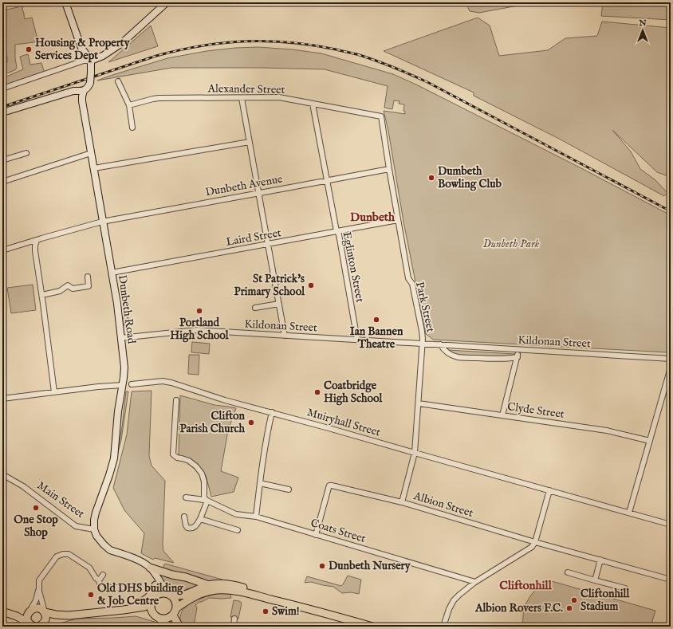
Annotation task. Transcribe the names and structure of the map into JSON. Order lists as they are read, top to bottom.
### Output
{
  "streets": {
    "main road": ["Dunbeth Road"],
    "street": [
      "Alexander Street",
      "Dunbeth Avenue",
      "Laird Street",
      "Eglinton Street",
      "Park Street",
      "Kildonan Street",
      "Clyde Street",
      "Muiryhall Street",
      "Main Street",
      "Albion Street",
      "Coats Street"
    ]
  },
  "crossings": [
    ["Alexander Street", "Eglinton Street"],
    ["Alexander Street", "Park Street"],
    ["Dunbeth Avenue", "Eglinton Street"],
    ["Dunbeth Avenue", "Park Street"],
    ["Dunbeth Avenue", "Dunbeth Road"],
    ["Laird Street", "Eglinton Street"],
    ["Laird Street", "Park Street"],
    ["Laird Street", "Dunbeth Road"],
    ["Eglinton Street", "Kildonan Street"],
    ["Park Street", "Kildonan Street"],
    ["Park Street", "Clyde Street"],
    ["Park Street", "Muiryhall Street"],
    ["Park Street", "Albion Street"],
    ["Dunbeth Road", "Kildonan Street"],
    ["Dunbeth Road", "Main Street"],
    ["Albion Street", "Coats Street"]
  ],
  "districts": ["Dunbeth", "Cliftonhill"],
  "parks": ["Dunbeth Park"],
  "places": [
    "Housing & Property Services Dept",
    "Dumbeth Bowling Club",
    "St Patrick's Primary School",
    "Portland High School",
    "Ian Bannen Theatre",
    "Coatbridge High School",
    "Clifton Parish Church",
    "One Stop Shop",
    "Dunbeth Nursery",
    "Old DHS building & Job Centre",
    "Cliftonhill Stadium",
    "Albion Rovers F.C.",
    "Swim!"
  ],
  "north": "top"
}
